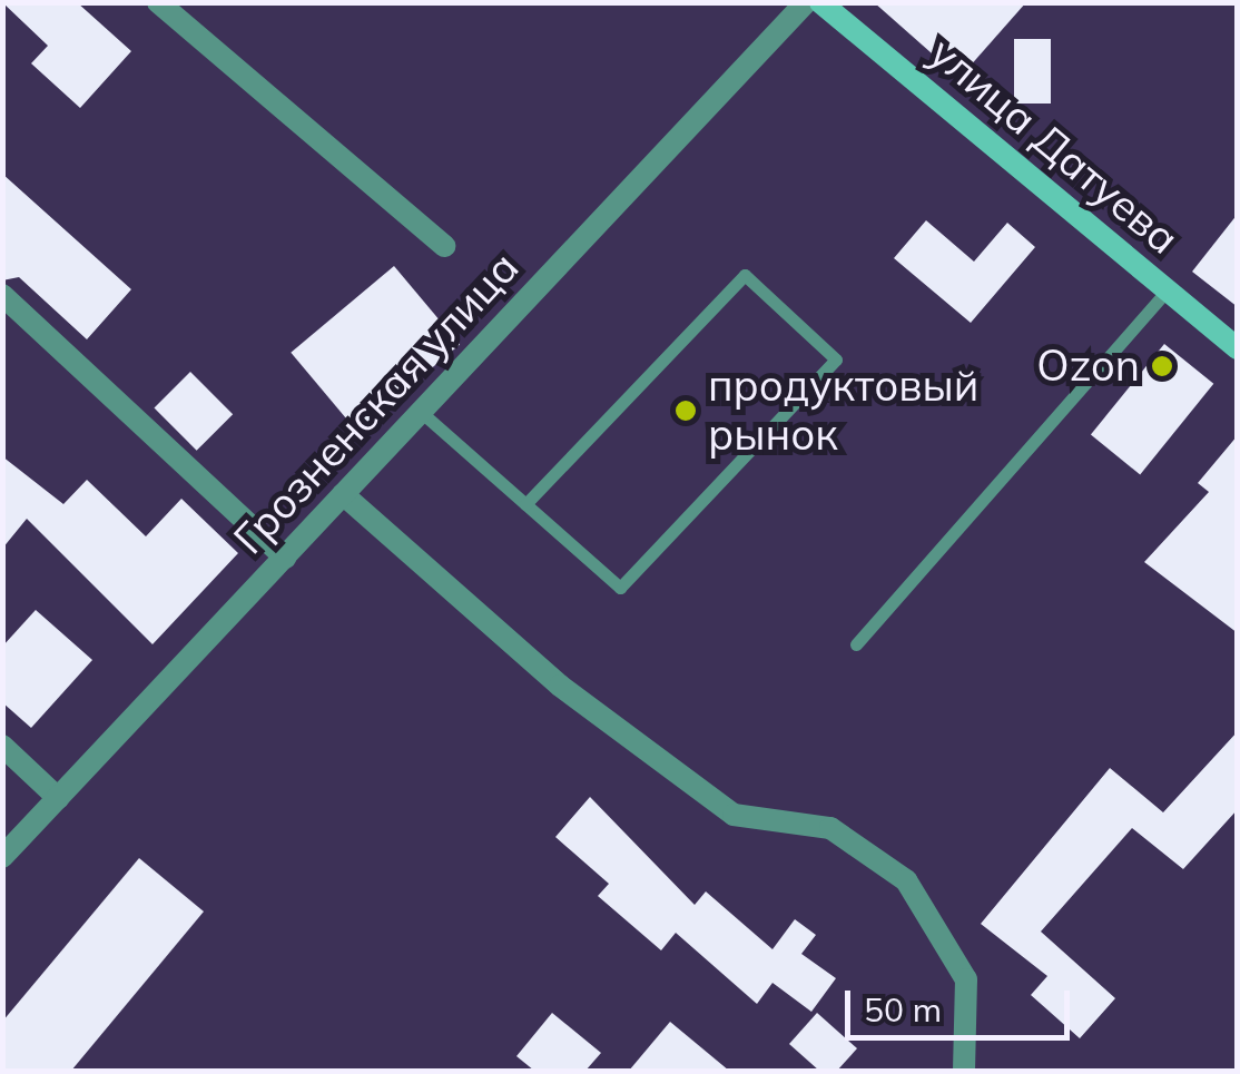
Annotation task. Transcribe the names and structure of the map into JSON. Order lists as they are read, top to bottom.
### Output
{
  "streets": {
    "street": ["улица Датуева", "Грозненская улица"]
  },
  "places": ["Ozon", "продуктовый рынок"],
  "scale_bar": "50 m"
}
